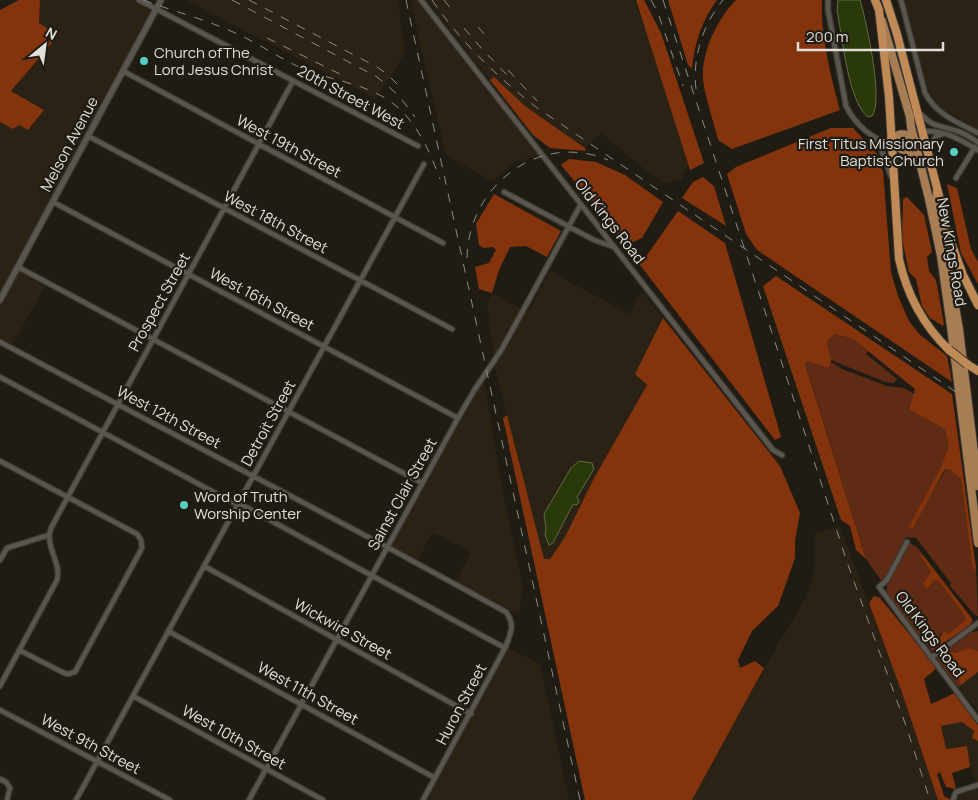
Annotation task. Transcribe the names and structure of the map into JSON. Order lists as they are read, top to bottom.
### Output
{
  "streets": {
    "highway": ["New Kings Road"],
    "street": [
      "20th Street West",
      "Melson Avenue",
      "West 19th Street",
      "Old Kings Road",
      "West 18th Street",
      "West 16th Street",
      "Prospect Street",
      "West 12th Street",
      "Detroit Street",
      "Sainst Clair Street",
      "Wickwire Street",
      "West 11th Street",
      "Huron Street",
      "West 10th Street",
      "West 9th Street"
    ]
  },
  "crossings": [
    ["20th Street West", "Melson Avenue"],
    ["20th Street West", "Prospect Street"],
    ["Melson Avenue", "West 19th Street"],
    ["Melson Avenue", "West 18th Street"],
    ["Melson Avenue", "West 16th Street"],
    ["West 19th Street", "Prospect Street"],
    ["West 19th Street", "Detroit Street"],
    ["Old Kings Road", "Sainst Clair Street"],
    ["West 18th Street", "Prospect Street"],
    ["West 18th Street", "Detroit Street"],
    ["West 16th Street", "Prospect Street"],
    ["West 16th Street", "Detroit Street"],
    ["West 16th Street", "Sainst Clair Street"],
    ["Prospect Street", "West 12th Street"],
    ["West 12th Street", "Detroit Street"],
    ["West 12th Street", "Sainst Clair Street"],
    ["West 12th Street", "Huron Street"],
    ["Detroit Street", "Wickwire Street"],
    ["Detroit Street", "West 11th Street"],
    ["Detroit Street", "West 10th Street"],
    ["Detroit Street", "West 9th Street"],
    ["Sainst Clair Street", "Wickwire Street"],
    ["Sainst Clair Street", "West 11th Street"],
    ["Sainst Clair Street", "West 10th Street"],
    ["Wickwire Street", "Huron Street"],
    ["West 11th Street", "Huron Street"]
  ],
  "places": ["Church ofThe Lord Jesus Christ", "First Titus Missionary Baptist Church", "Word of Truth Worship Center"],
  "scale_bar": "200 m",
  "north": "top right"
}
